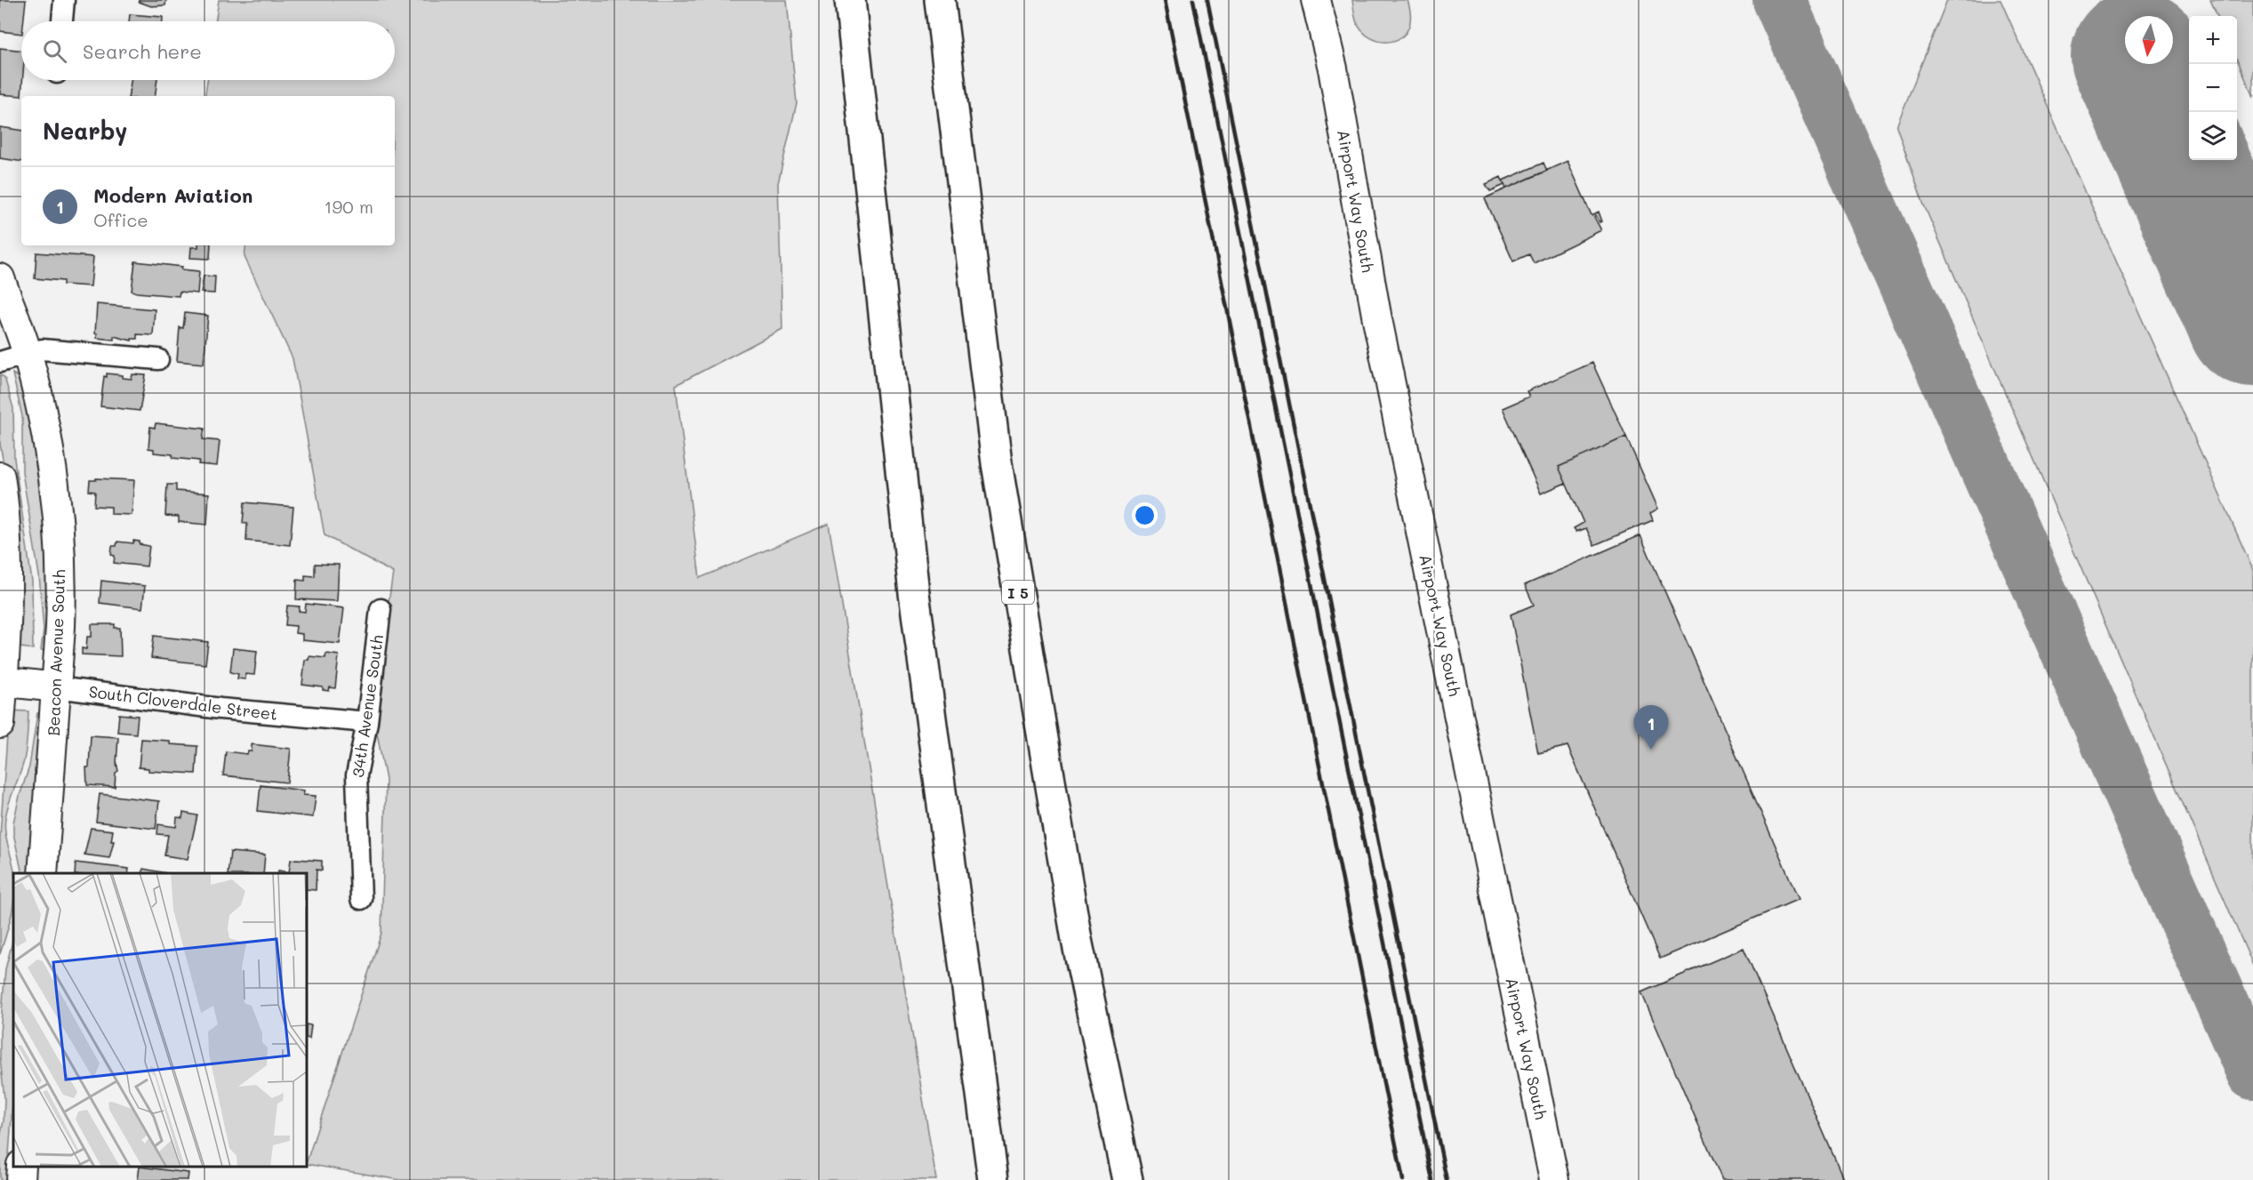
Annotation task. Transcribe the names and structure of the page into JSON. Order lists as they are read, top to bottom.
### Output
{
  "streets": {
    "highway": ["I 5"],
    "main road": ["Airport Way South", "Beacon Avenue South", "South Cloverdale Street"],
    "street": ["34th Avenue South"]
  },
  "crossings": [
    ["Beacon Avenue South", "South Cloverdale Street"],
    ["South Cloverdale Street", "34th Avenue South"]
  ],
  "north": "bottom",
  "page": {
    "map_buttons": ["+", "−"],
    "search": "Search here",
    "heading": "Nearby",
    "list": [
      {
        "mark": "1",
        "name": "Modern Aviation",
        "note": "Office",
        "value": "190 m"
      }
    ],
    "pins": "1"
  }
}
